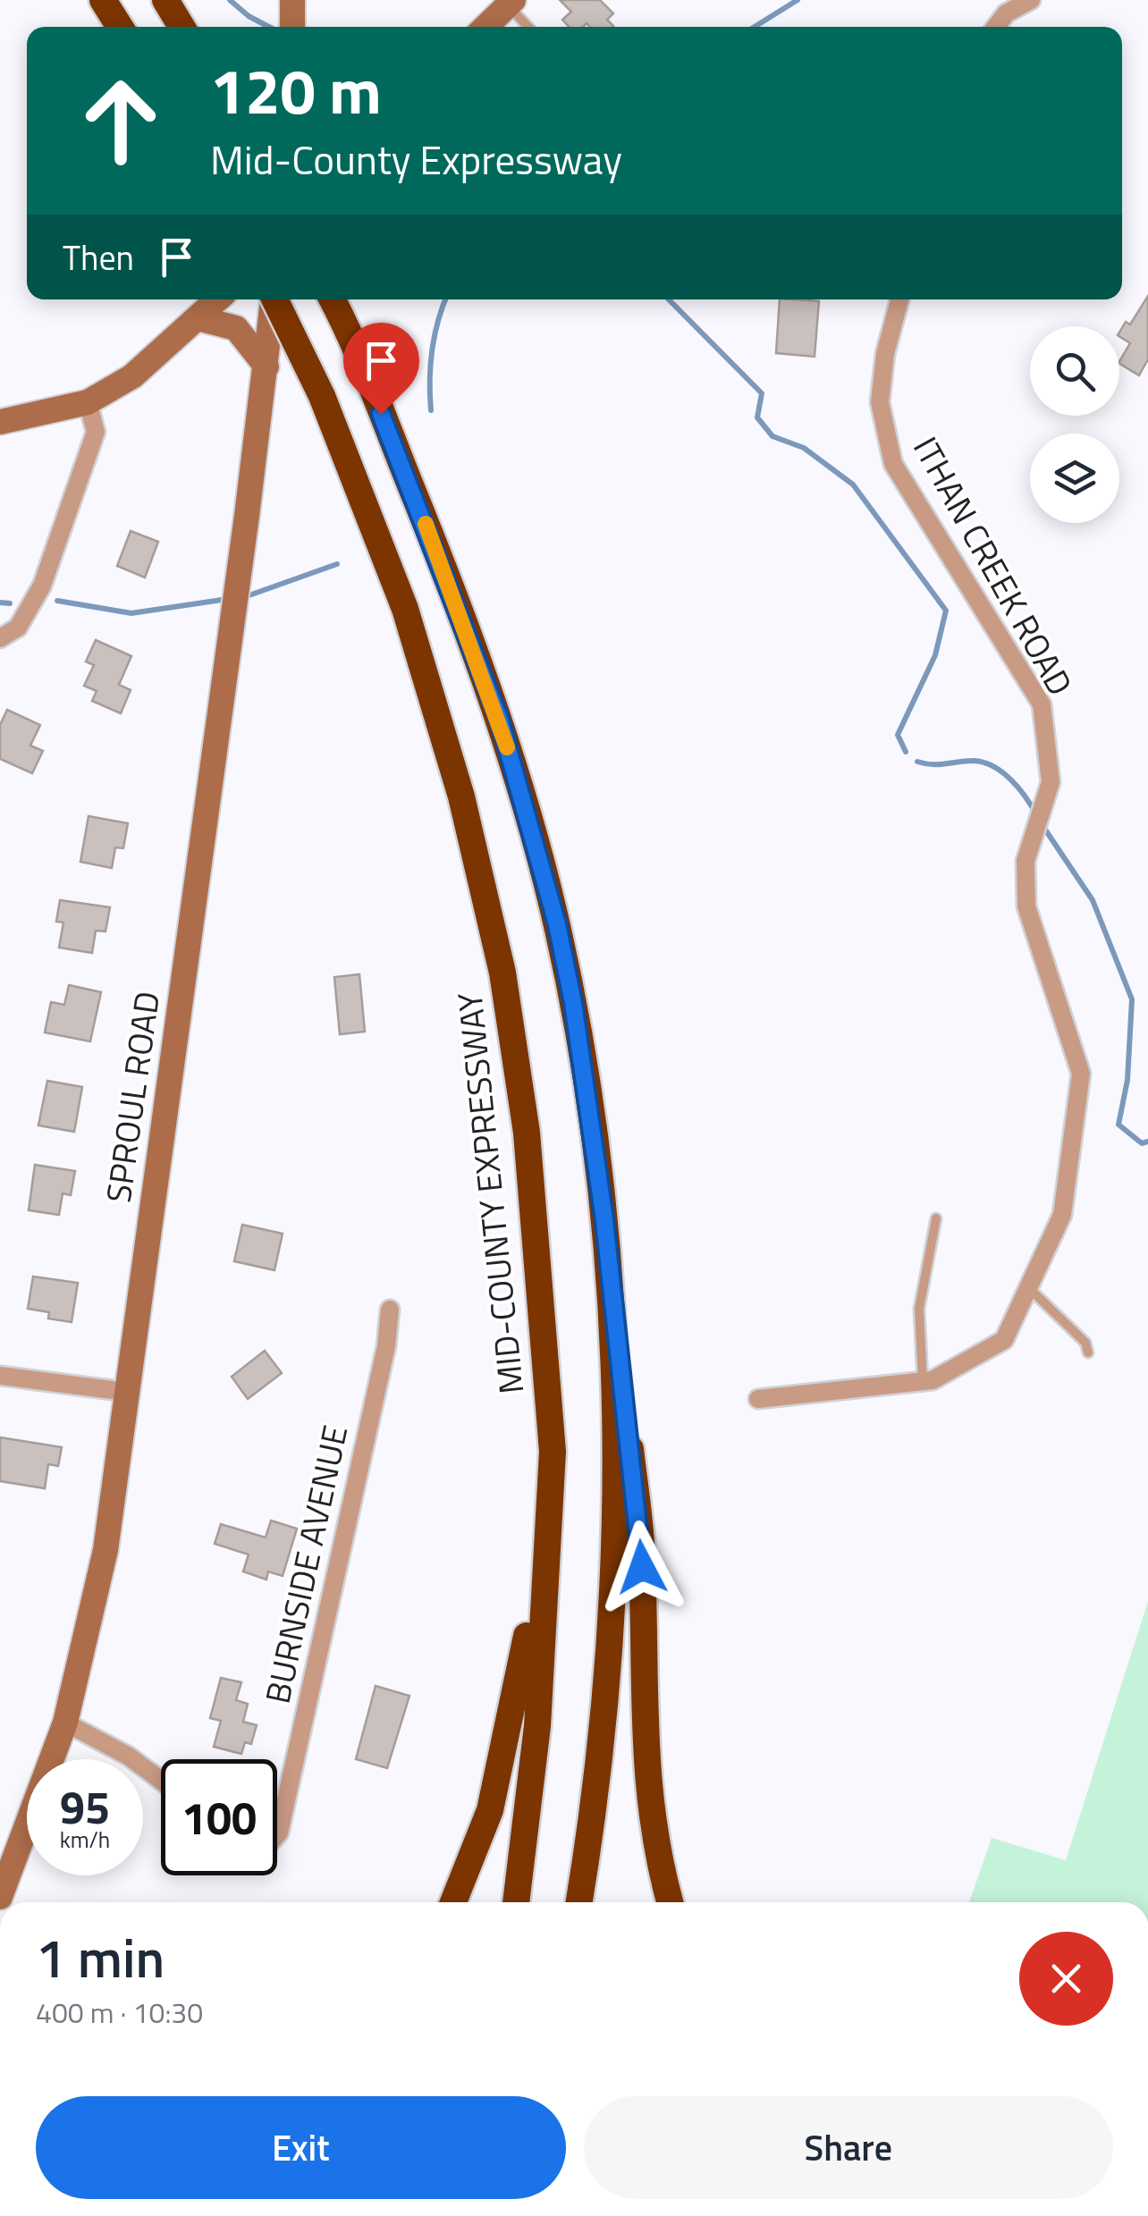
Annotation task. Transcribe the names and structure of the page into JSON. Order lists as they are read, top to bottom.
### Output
{
  "streets": {
    "highway": ["MID-COUNTY EXPRESSWAY"],
    "main road": ["SPROUL ROAD"],
    "street": ["ITHAN CREEK ROAD", "BURNSIDE AVENUE"]
  },
  "page": {
    "turn": ["120 m", "Mid-County Expressway"],
    "then": "Then",
    "speed": "95 km/h",
    "limit": "100",
    "heading": ["1 min", "400 m · 10:30"],
    "buttons": ["Exit", "Share"]
  }
}
